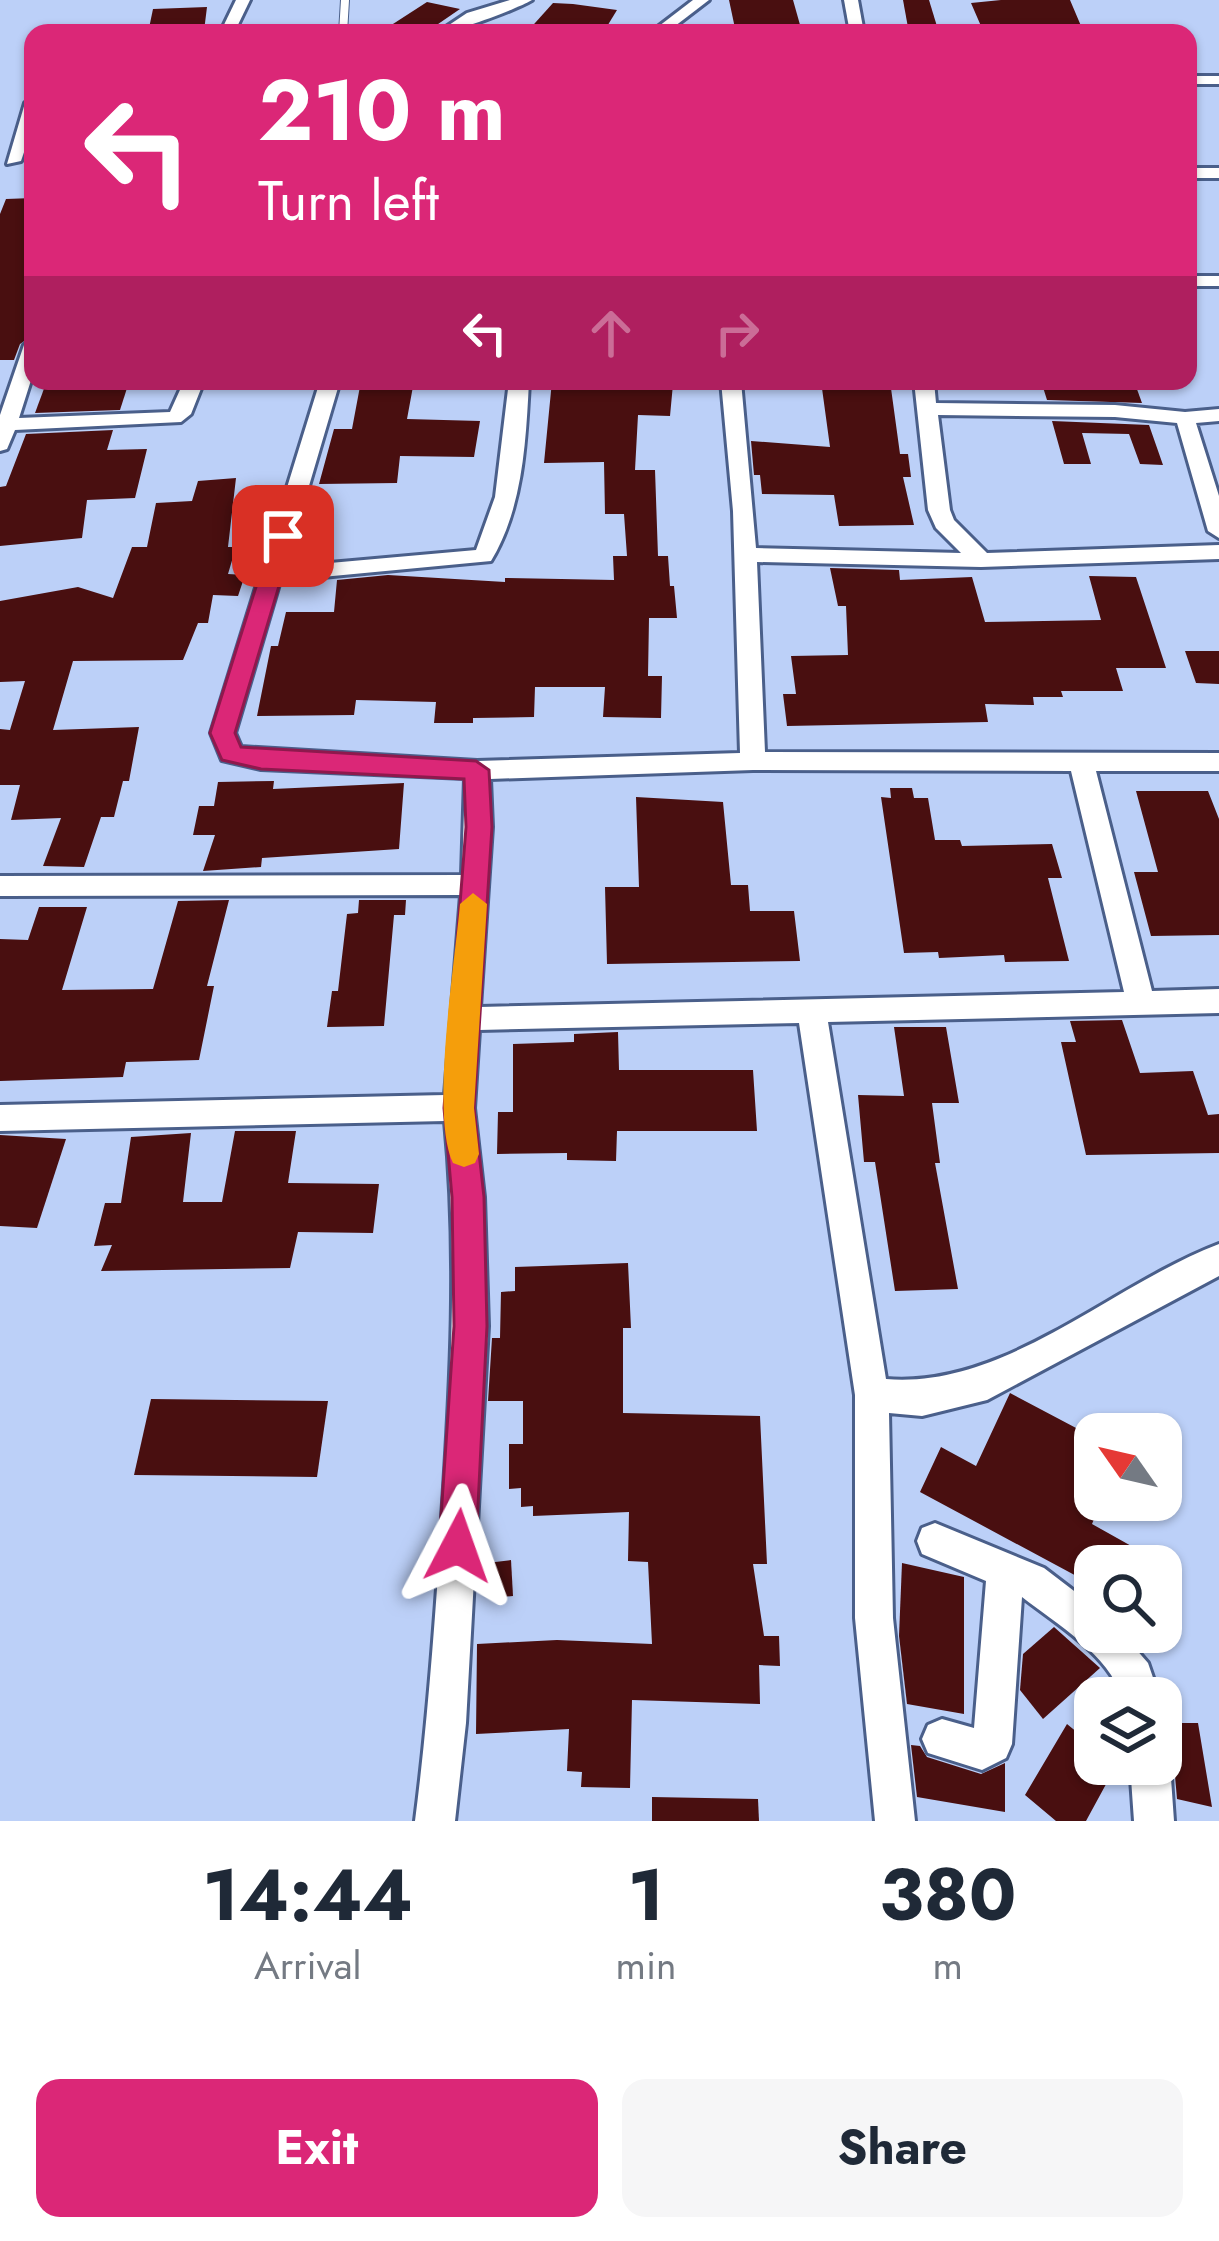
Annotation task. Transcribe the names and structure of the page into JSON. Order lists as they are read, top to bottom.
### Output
{
  "north": "top left",
  "page": {
    "turn": ["210 m", "Turn left"],
    "eta": [
      "14:44",
      "Arrival",
      "1",
      "min",
      "380",
      "m"
    ],
    "buttons": ["Exit", "Share"]
  }
}
